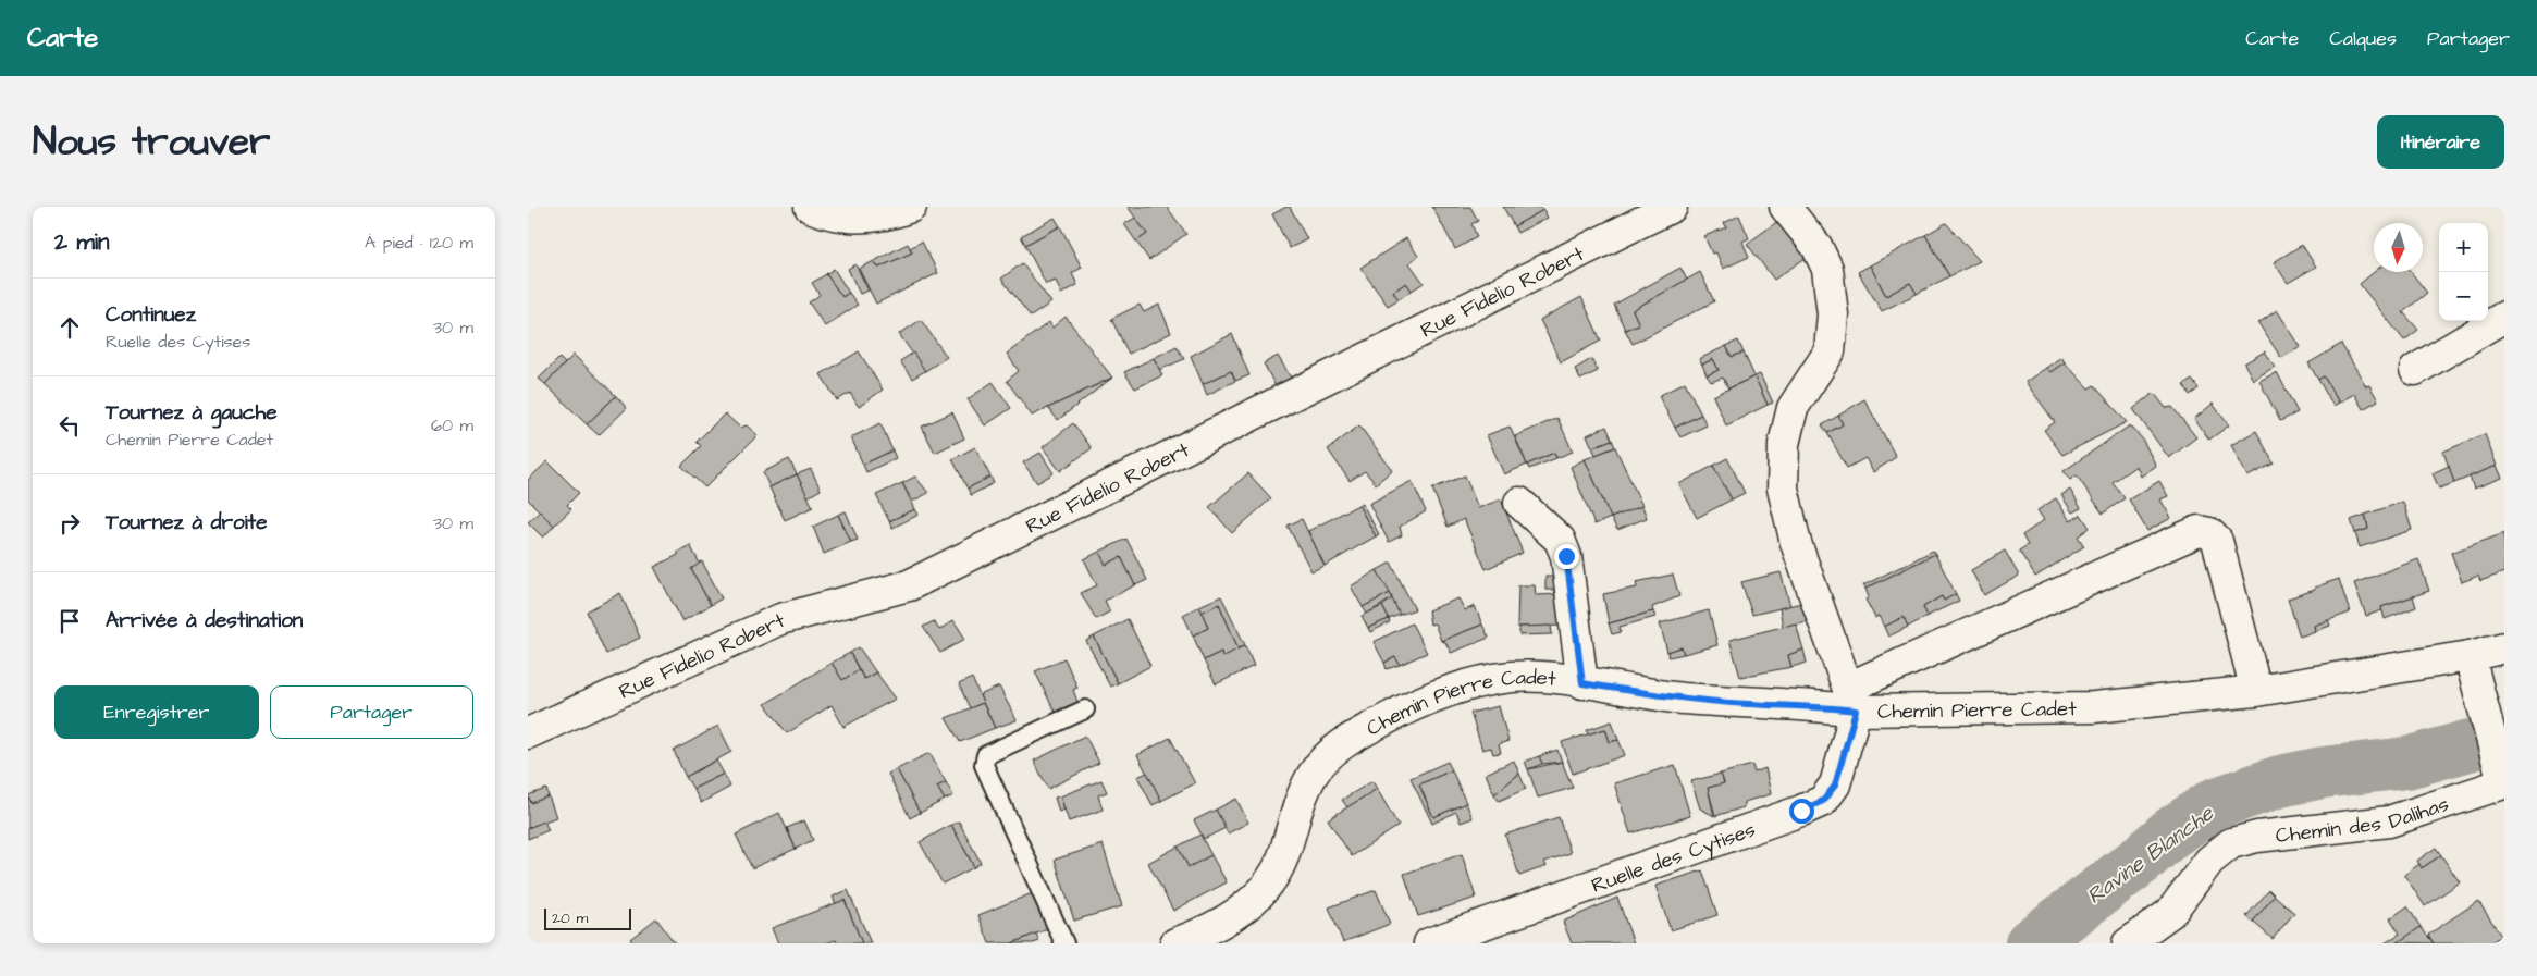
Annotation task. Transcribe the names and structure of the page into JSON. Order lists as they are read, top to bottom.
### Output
{
  "streets": {
    "street": [
      "Rue Fidelio Robert",
      "Chemin Pierre Cadet",
      "Chemin des Dalihas",
      "Ruelle des Cytises"
    ]
  },
  "crossings": [
    ["Chemin Pierre Cadet", "Chemin des Dalihas"],
    ["Chemin Pierre Cadet", "Ruelle des Cytises"]
  ],
  "water": ["Ravine Blanche"],
  "scale_bar": "20 m",
  "north": "bottom",
  "page": {
    "header": "Carte",
    "nav": ["Carte", "Calques", "Partager"],
    "title": "Nous trouver",
    "buttons": [
      "Itinéraire",
      ["Enregistrer", "Partager"]
    ],
    "heading": ["2 min", "À pied · 120 m"],
    "map_buttons": ["+", "−"],
    "list": [
      ["Continuez", "Ruelle des Cytises", "30 m"],
      ["Tournez à gauche", "Chemin Pierre Cadet", "60 m"],
      ["Tournez à droite", "30 m"],
      "Arrivée à destination"
    ],
    "scale": "20 m"
  }
}
